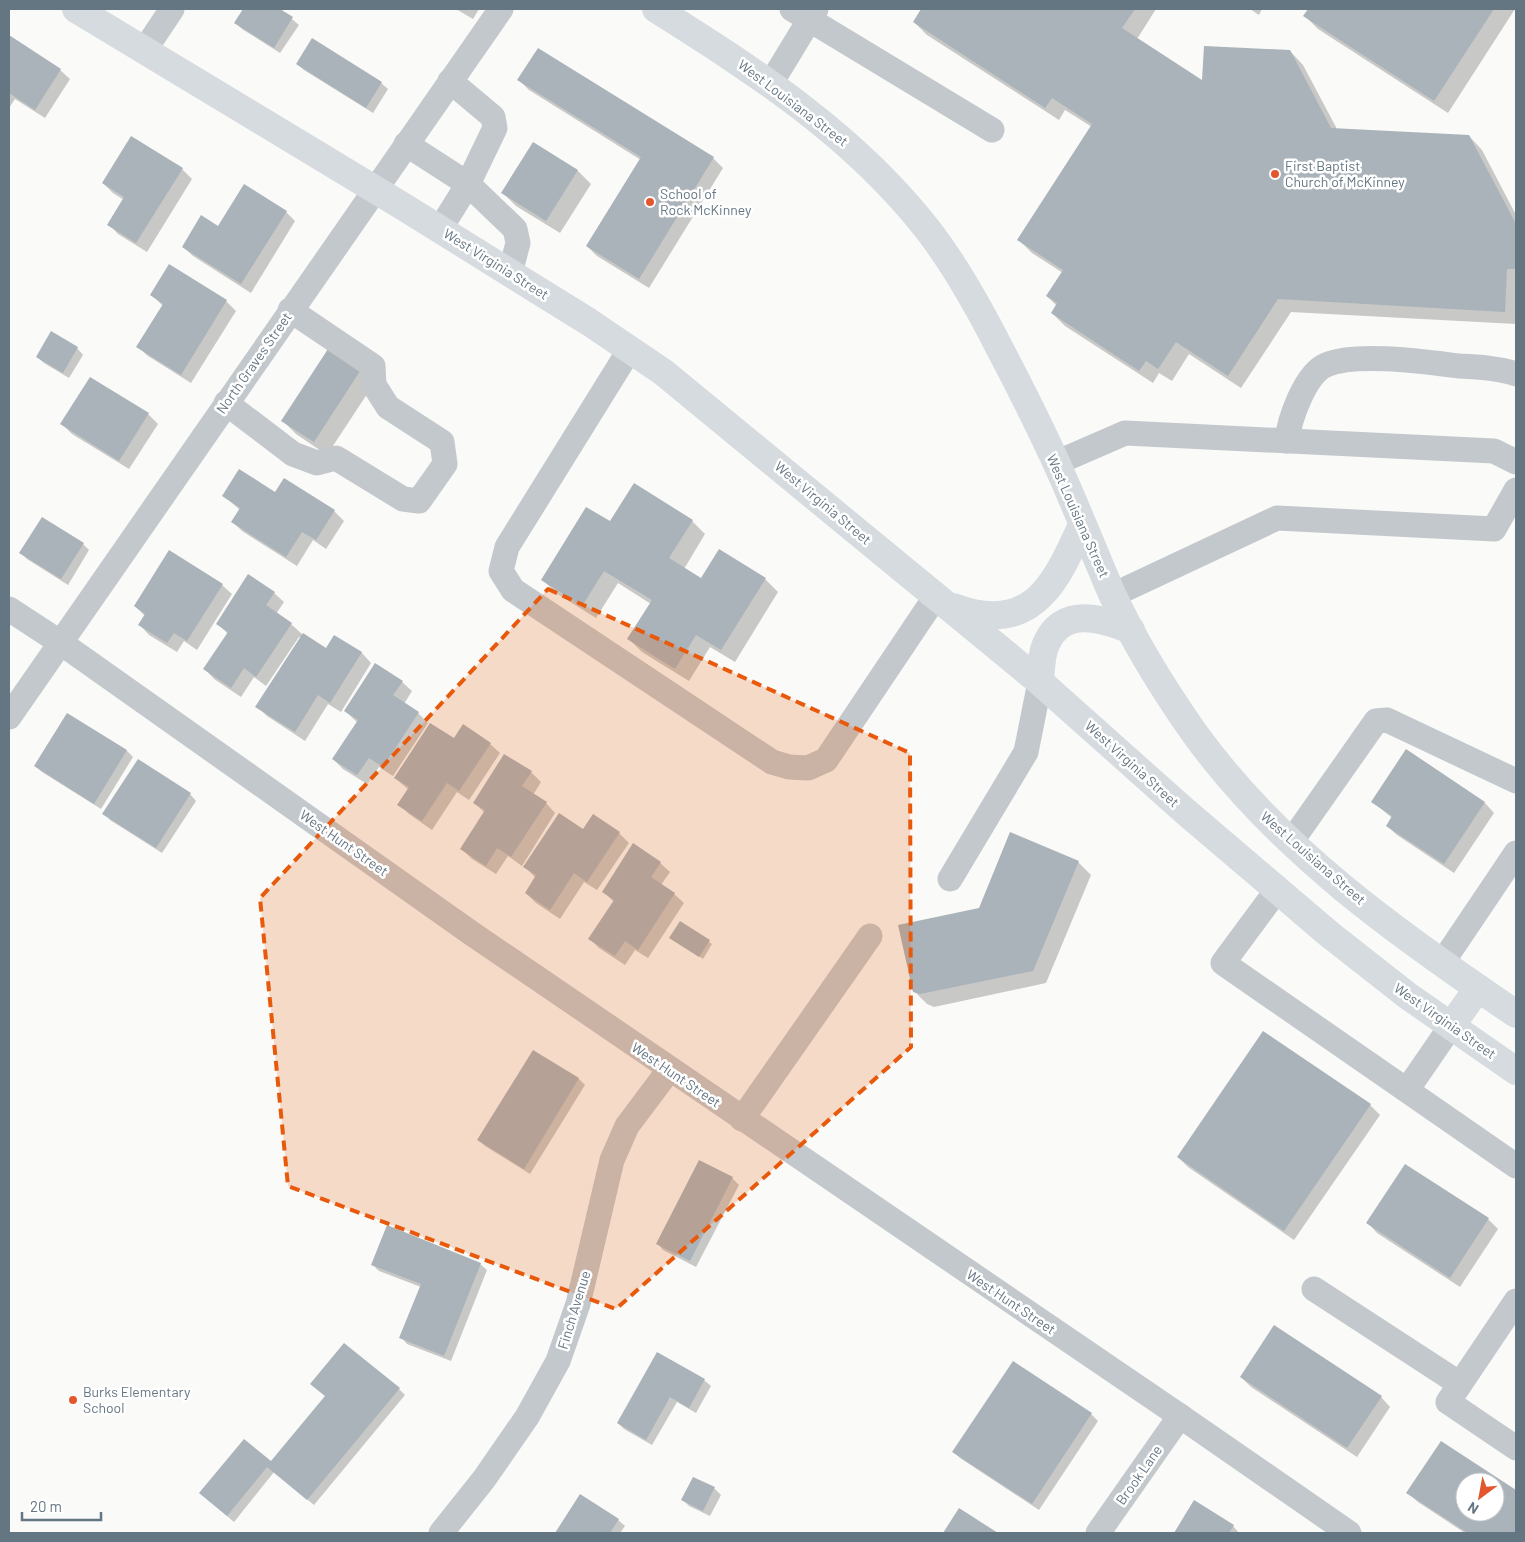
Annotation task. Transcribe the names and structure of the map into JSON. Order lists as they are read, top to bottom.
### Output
{
  "streets": {
    "main road": ["West Louisiana Street", "West Virginia Street"],
    "street": [
      "North Graves Street",
      "West Hunt Street",
      "Finch Avenue",
      "Brook Lane"
    ]
  },
  "crossings": [
    ["West Virginia Street", "North Graves Street"],
    ["North Graves Street", "West Hunt Street"],
    ["West Hunt Street", "Finch Avenue"],
    ["West Hunt Street", "Brook Lane"]
  ],
  "places": ["First Baptist Church of McKinney", "School of Rock McKinney", "Burks Elementary School"],
  "scale_bar": "20 m",
  "north": "bottom left"
}
